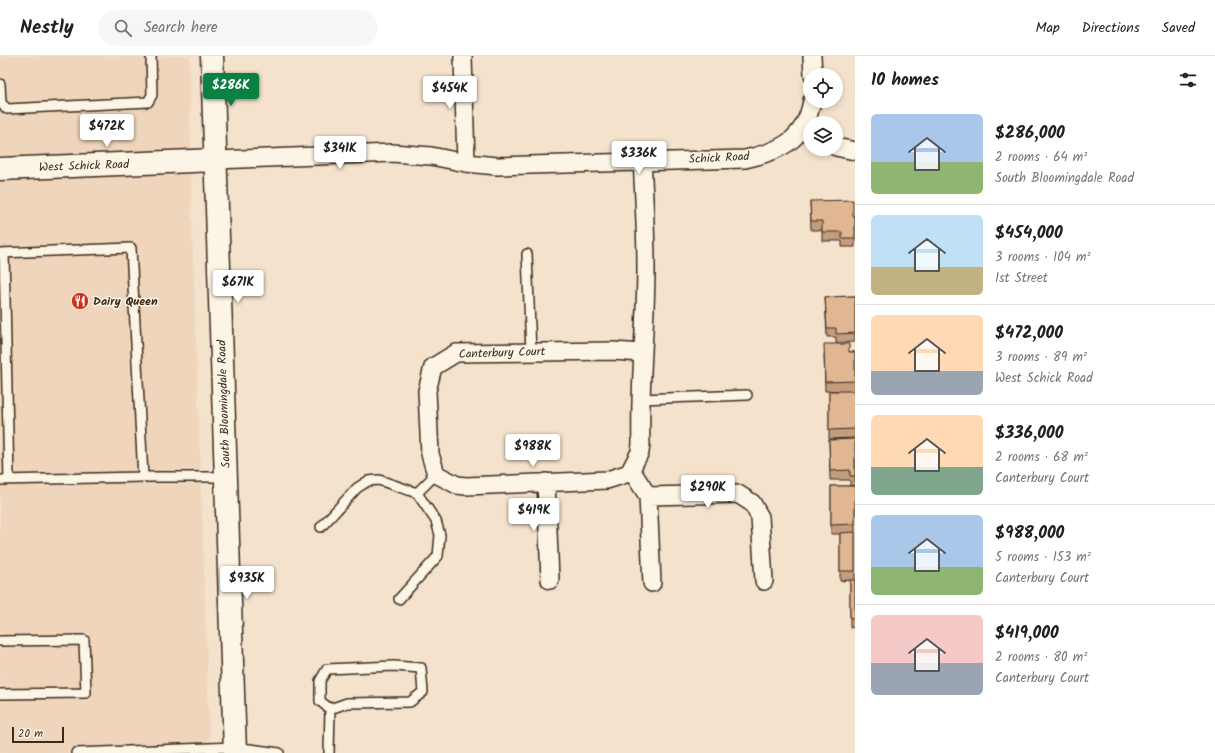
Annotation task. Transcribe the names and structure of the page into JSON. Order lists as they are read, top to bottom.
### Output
{
  "streets": {
    "main road": ["West Schick Road", "South Bloomingdale Road"],
    "street": ["Schick Road", "Canterbury Court"]
  },
  "crossings": [
    ["Schick Road", "West Schick Road"],
    ["Schick Road", "South Bloomingdale Road"],
    ["West Schick Road", "South Bloomingdale Road"]
  ],
  "places": {
    "restaurant": ["Dairy Queen"]
  },
  "scale_bar": "20 m",
  "page": {
    "header": "Nestly",
    "search": "Search here",
    "nav": ["Map", "Directions", "Saved"],
    "heading": "10 homes",
    "price": [
      "$286K",
      "$454K",
      "$472K",
      "$341K",
      "$336K",
      "$671K",
      "$988K",
      "$290K",
      "$419K",
      "$935K"
    ],
    "list": [
      {
        "name": "$286,000",
        "note": "2 rooms · 64 m² · South Bloomingdale Road"
      },
      {
        "name": "$454,000",
        "note": "3 rooms · 104 m² · 1st Street"
      },
      {
        "name": "$472,000",
        "note": "3 rooms · 89 m² · West Schick Road"
      },
      {
        "name": "$336,000",
        "note": "2 rooms · 68 m² · Canterbury Court"
      },
      {
        "name": "$988,000",
        "note": "5 rooms · 153 m² · Canterbury Court"
      },
      {
        "name": "$419,000",
        "note": "2 rooms · 80 m² · Canterbury Court"
      }
    ],
    "scale": "20 m"
  }
}
